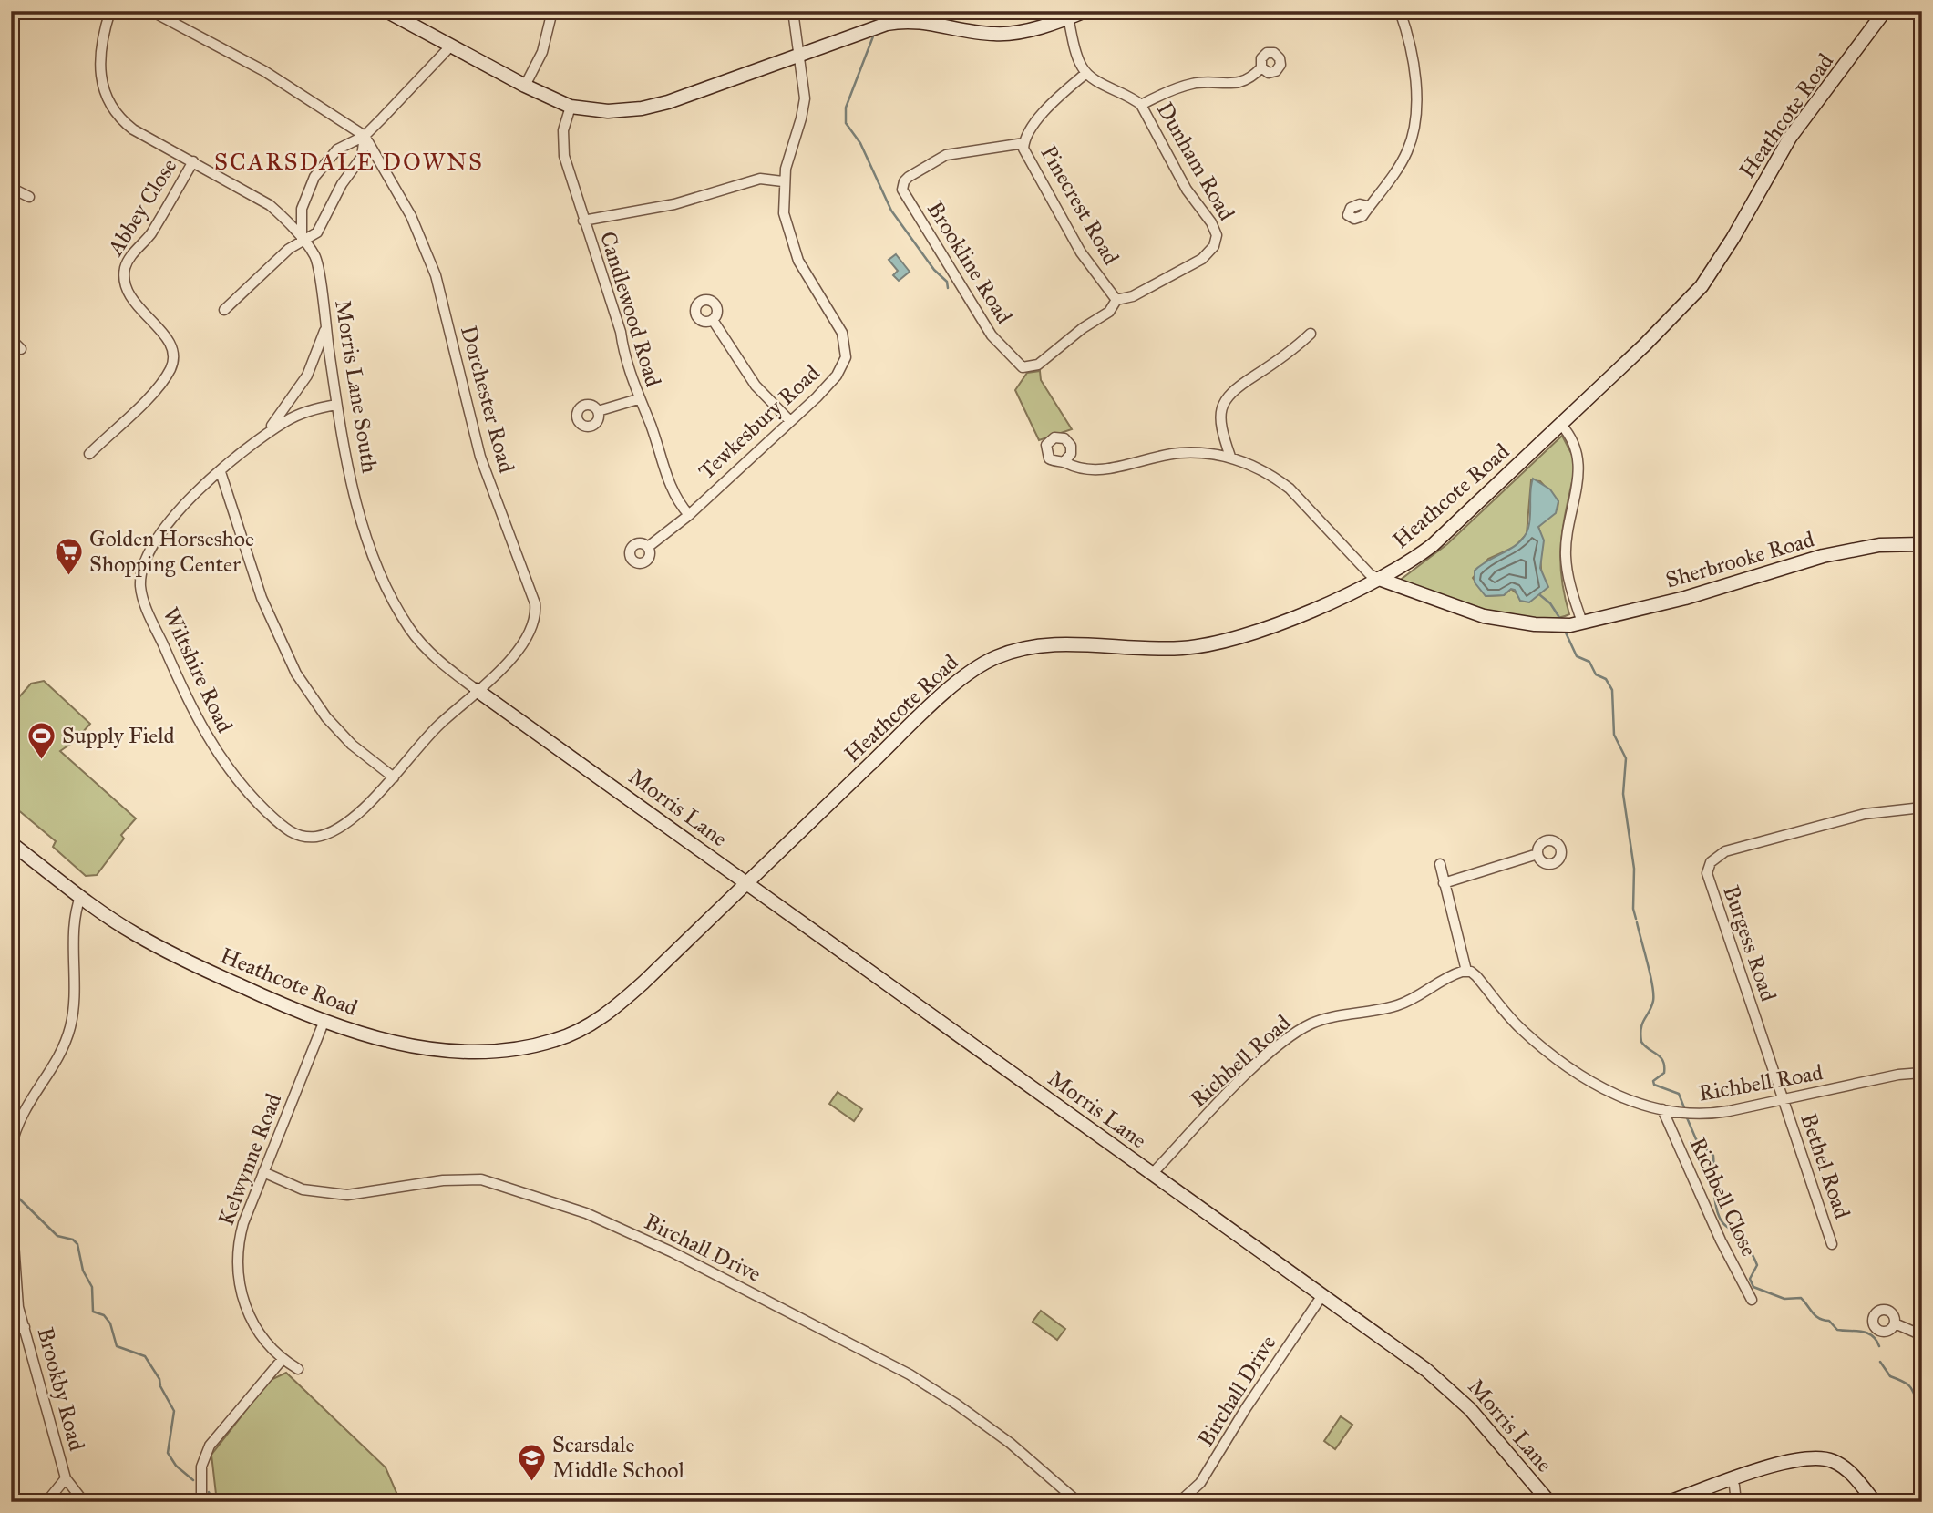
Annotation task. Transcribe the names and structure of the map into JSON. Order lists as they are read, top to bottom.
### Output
{
  "streets": {
    "street": [
      "Heathcote Road",
      "Dunham Road",
      "Pinecrest Road",
      "Abbey Close",
      "Brookline Road",
      "Candlewood Road",
      "Morris Lane South",
      "Dorchester Road",
      "Tewkesbury Road",
      "Sherbrooke Road",
      "Wiltshire Road",
      "Morris Lane",
      "Burgess Road",
      "Richbell Road",
      "Kelwynne Road",
      "Bethel Road",
      "Richbell Close",
      "Birchall Drive",
      "Brookby Road"
    ]
  },
  "crossings": [
    ["Heathcote Road", "Sherbrooke Road"],
    ["Heathcote Road", "Morris Lane"],
    ["Heathcote Road", "Kelwynne Road"],
    ["Dunham Road", "Pinecrest Road"],
    ["Dunham Road", "Brookline Road"],
    ["Pinecrest Road", "Brookline Road"],
    ["Abbey Close", "Morris Lane South"],
    ["Candlewood Road", "Tewkesbury Road"],
    ["Morris Lane South", "Dorchester Road"],
    ["Morris Lane South", "Wiltshire Road"],
    ["Morris Lane South", "Morris Lane"],
    ["Dorchester Road", "Wiltshire Road"],
    ["Morris Lane", "Richbell Road"],
    ["Morris Lane", "Birchall Drive"],
    ["Burgess Road", "Richbell Road"],
    ["Burgess Road", "Bethel Road"],
    ["Richbell Road", "Bethel Road"],
    ["Richbell Road", "Richbell Close"],
    ["Kelwynne Road", "Birchall Drive"]
  ],
  "districts": ["SCARSDALE DOWNS"],
  "places": {
    "supermarket": ["Golden Horseshoe Shopping Center"],
    "sports": ["Supply Field"],
    "school or university": ["Scarsdale Middle School"]
  }
}
